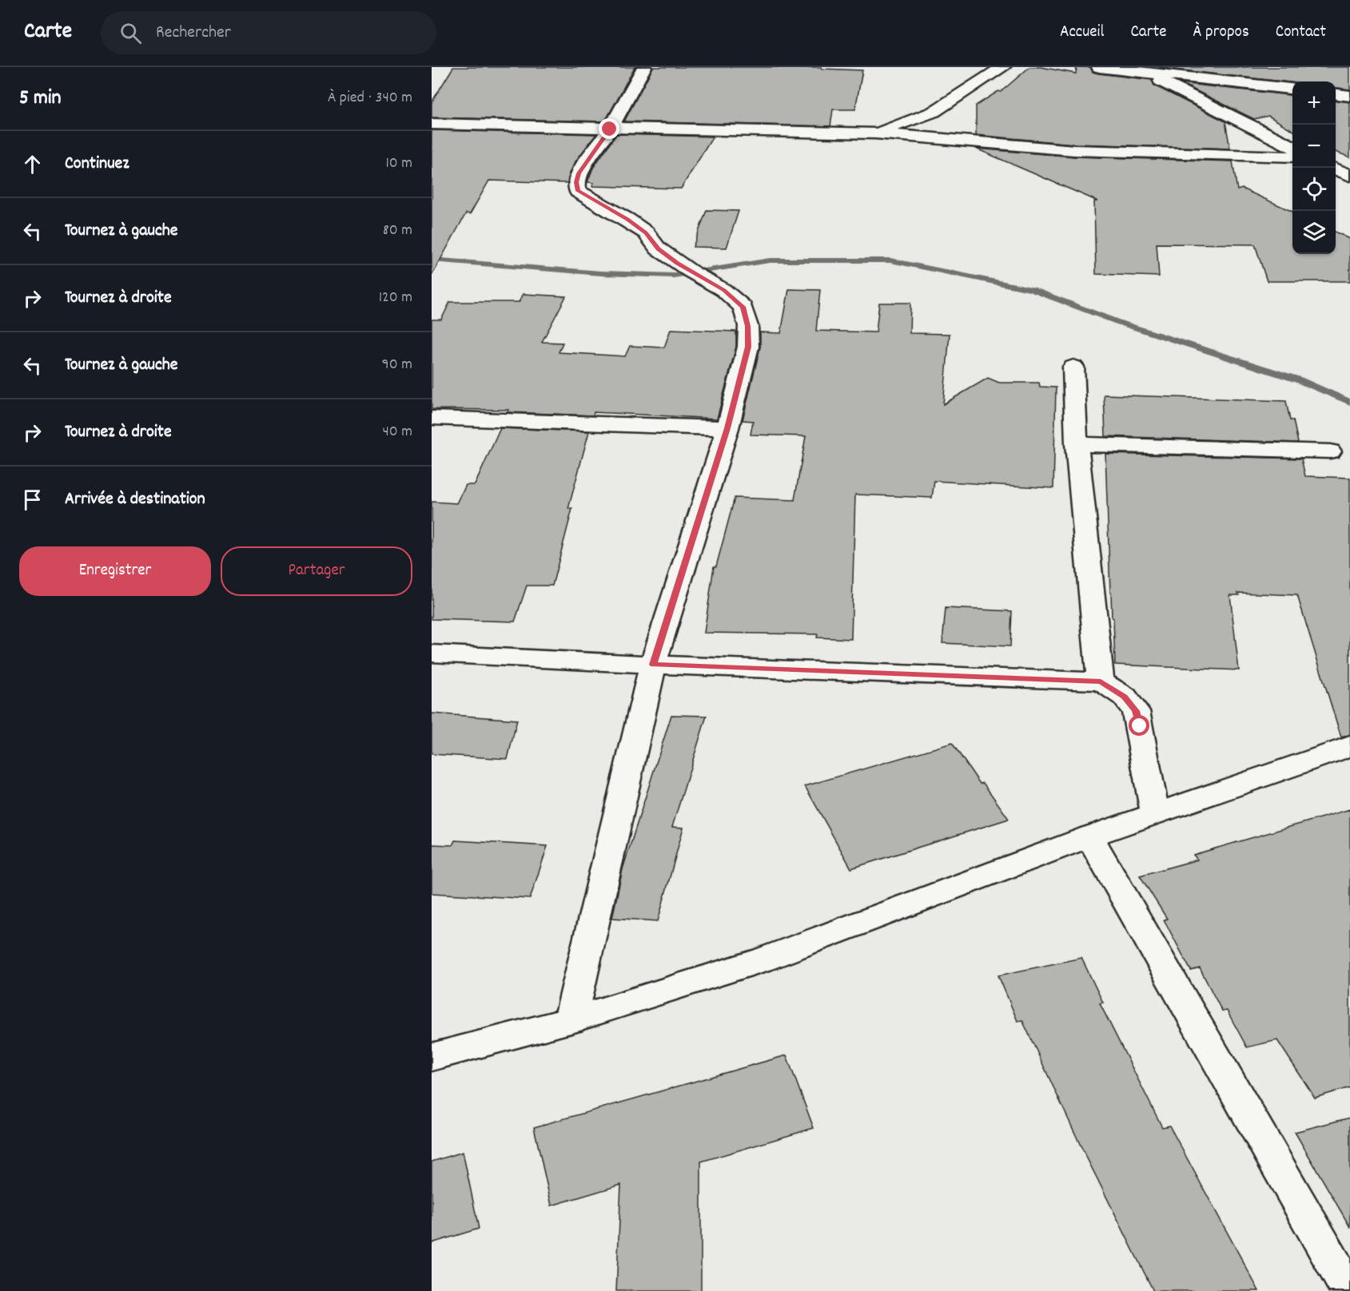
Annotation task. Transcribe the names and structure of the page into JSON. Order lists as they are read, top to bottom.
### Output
{
  "page": {
    "header": "Carte",
    "search": "Rechercher",
    "nav": [
      "Accueil",
      "Carte",
      "À propos",
      "Contact"
    ],
    "heading": ["5 min", "À pied · 340 m"],
    "map_buttons": ["+", "−"],
    "list": [
      ["Continuez", "10 m"],
      ["Tournez à gauche", "80 m"],
      ["Tournez à droite", "120 m"],
      ["Tournez à gauche", "90 m"],
      ["Tournez à droite", "40 m"],
      "Arrivée à destination"
    ],
    "buttons": ["Enregistrer", "Partager"]
  }
}
